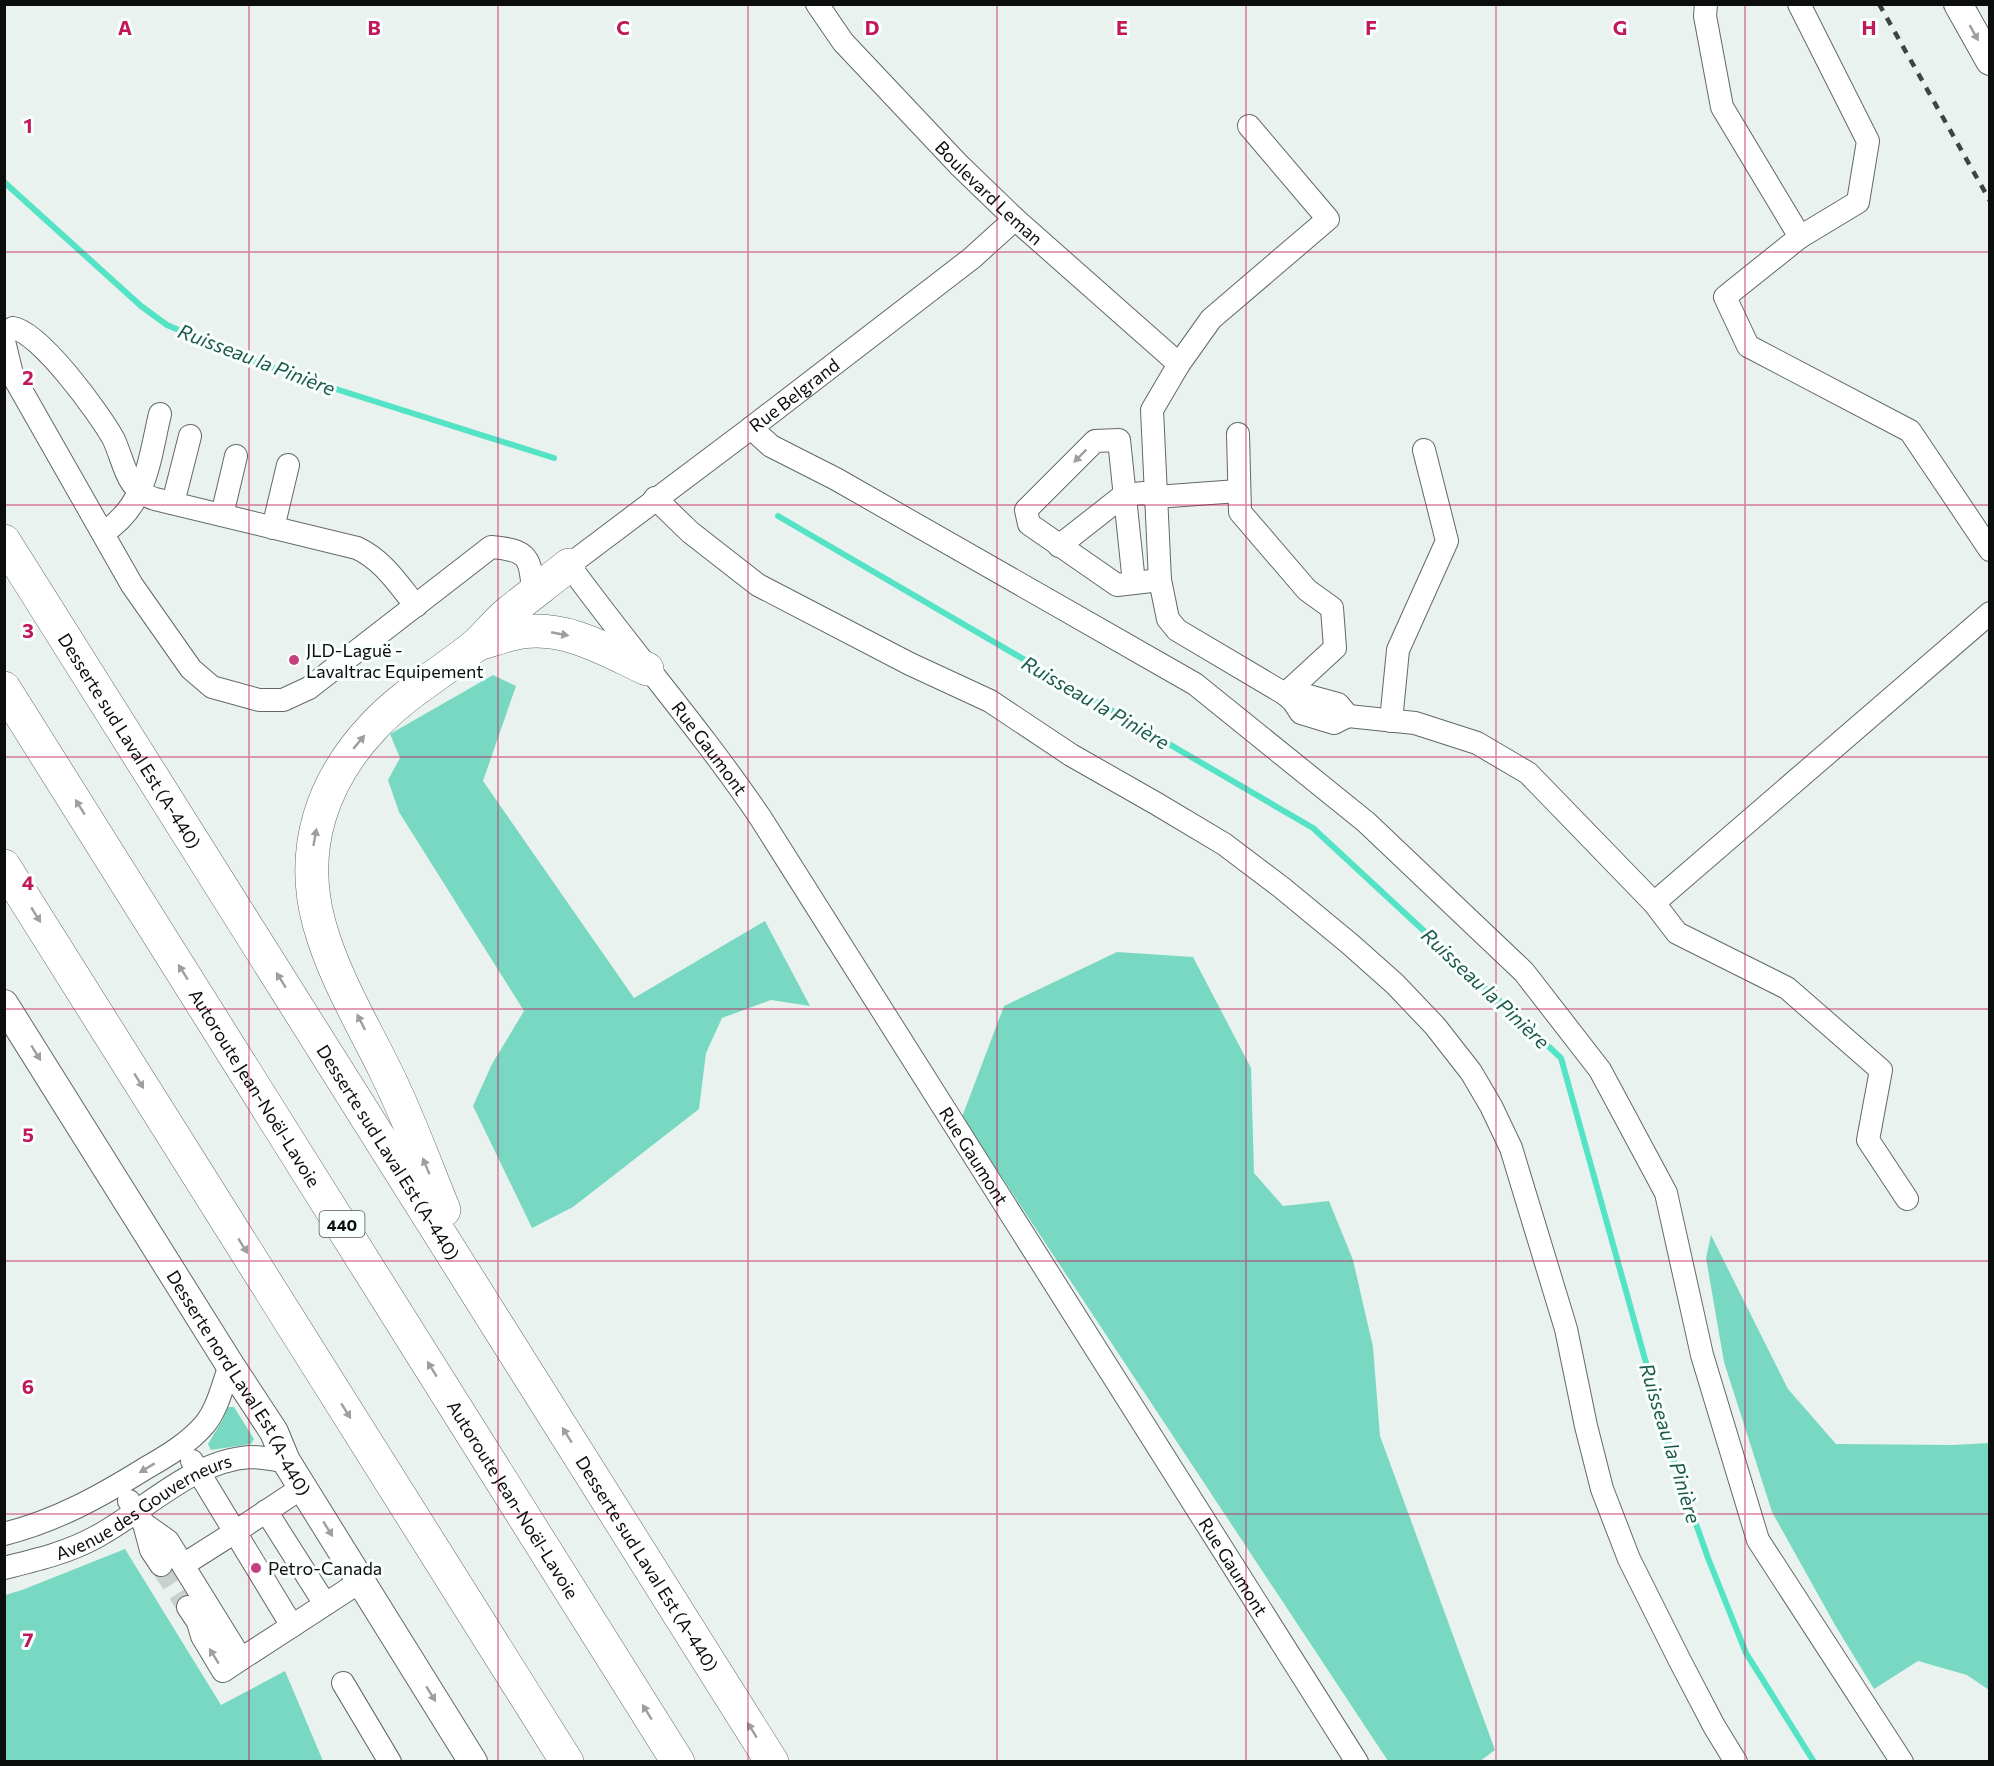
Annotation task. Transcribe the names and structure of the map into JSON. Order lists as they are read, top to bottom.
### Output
{
  "streets": {
    "highway": ["Desserte sud Laval Est (A-440)", "Autoroute Jean-Noël-Lavoie", "440"],
    "main road": ["Desserte nord Laval Est (A-440)"],
    "street": [
      "Boulevard Leman",
      "Rue Belgrand",
      "Rue Gaumont",
      "Avenue des Gouverneurs"
    ]
  },
  "crossings": [
    ["Boulevard Leman", "Rue Belgrand"],
    ["Rue Belgrand", "Rue Gaumont"],
    ["Desserte nord Laval Est (A-440)", "Avenue des Gouverneurs"]
  ],
  "one_way": ["Desserte nord Laval Est (A-440)"],
  "water": ["Ruisseau la Pinière"],
  "places": ["JLD-Laguë - Lavaltrac Equipement", "Petro-Canada"],
  "grid": {
    "columns": [
      "A",
      "B",
      "C",
      "D",
      "E",
      "F",
      "G",
      "H"
    ],
    "rows": [
      "1",
      "2",
      "3",
      "4",
      "5",
      "6",
      "7"
    ]
  }
}
